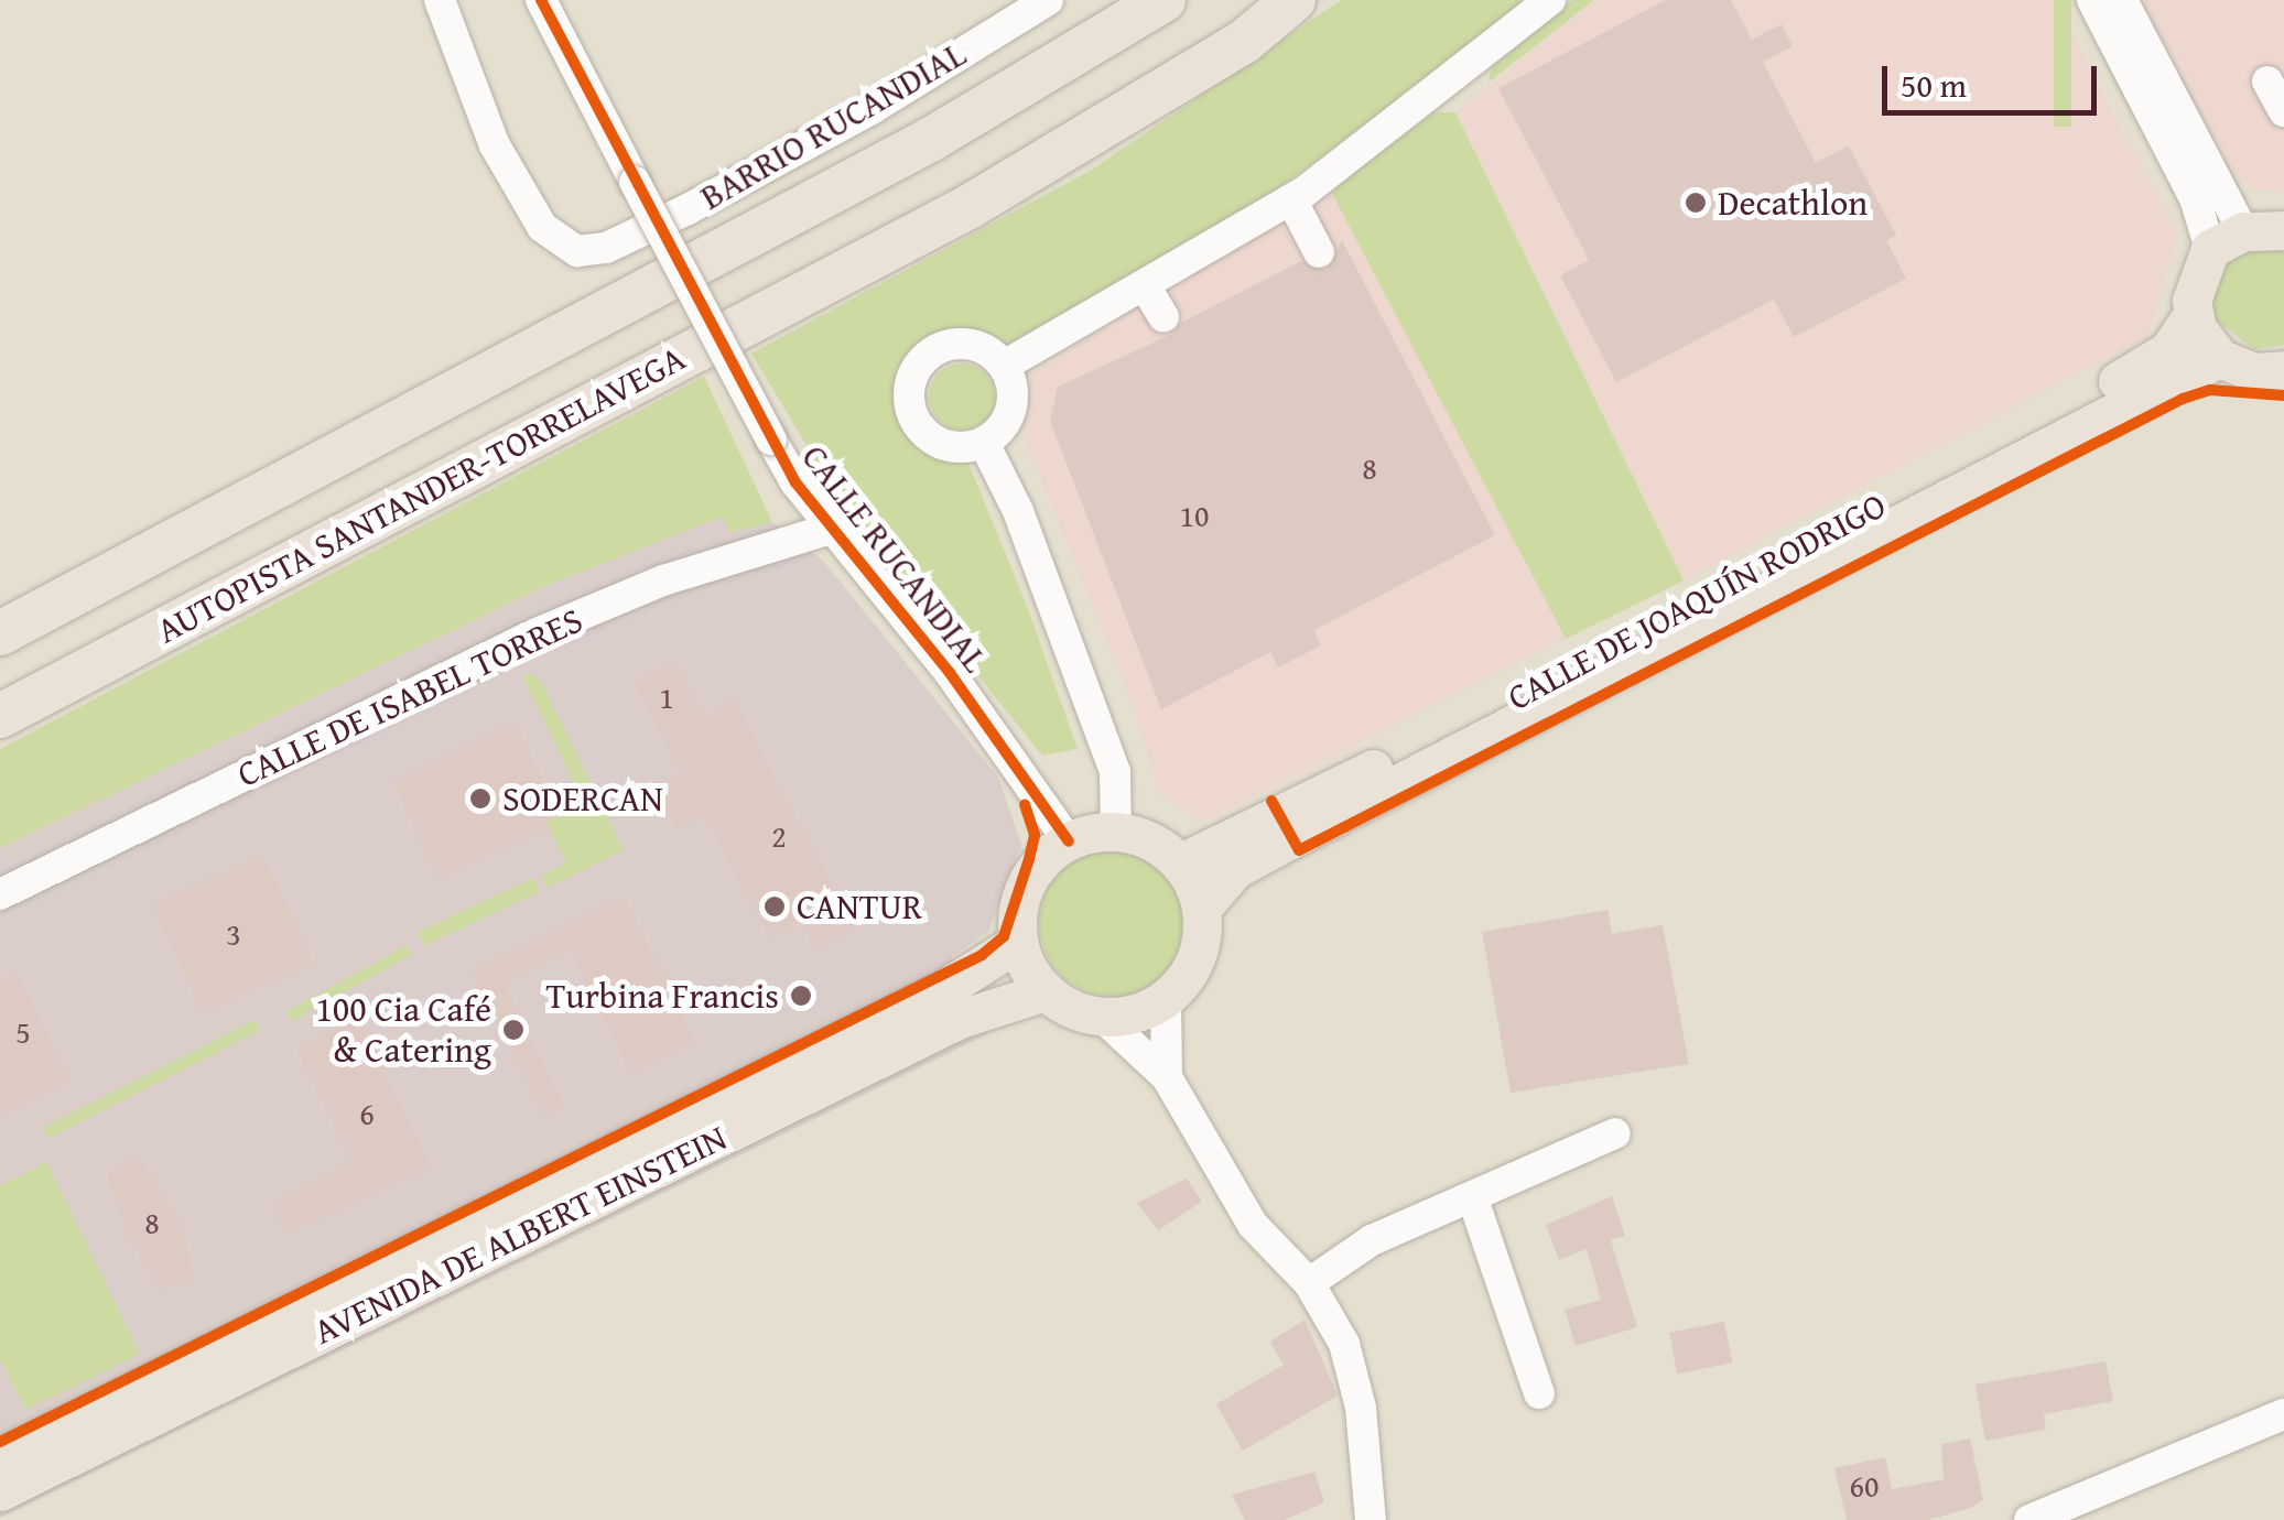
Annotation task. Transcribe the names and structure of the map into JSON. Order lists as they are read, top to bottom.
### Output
{
  "streets": {
    "highway": ["AUTOPISTA SANTANDER-TORRELAVEGA"],
    "main road": ["CALLE DE JOAQUÍN RODRIGO", "AVENIDA DE ALBERT EINSTEIN"],
    "street": ["BARRIO RUCANDIAL", "CALLE RUCANDIAL", "CALLE DE ISABEL TORRES"]
  },
  "crossings": [
    ["CALLE RUCANDIAL", "CALLE DE JOAQUÍN RODRIGO"],
    ["CALLE RUCANDIAL", "CALLE DE ISABEL TORRES"],
    ["CALLE RUCANDIAL", "AVENIDA DE ALBERT EINSTEIN"],
    ["CALLE DE JOAQUÍN RODRIGO", "AVENIDA DE ALBERT EINSTEIN"]
  ],
  "places": [
    "Decathlon",
    "SODERCAN",
    "CANTUR",
    "Turbina Francis",
    "100 Cia Café & Catering"
  ],
  "house_numbers": [
    "8",
    "10",
    "1",
    "2",
    "3",
    "5",
    "6",
    "8",
    "60"
  ],
  "scale_bar": "50 m"
}
